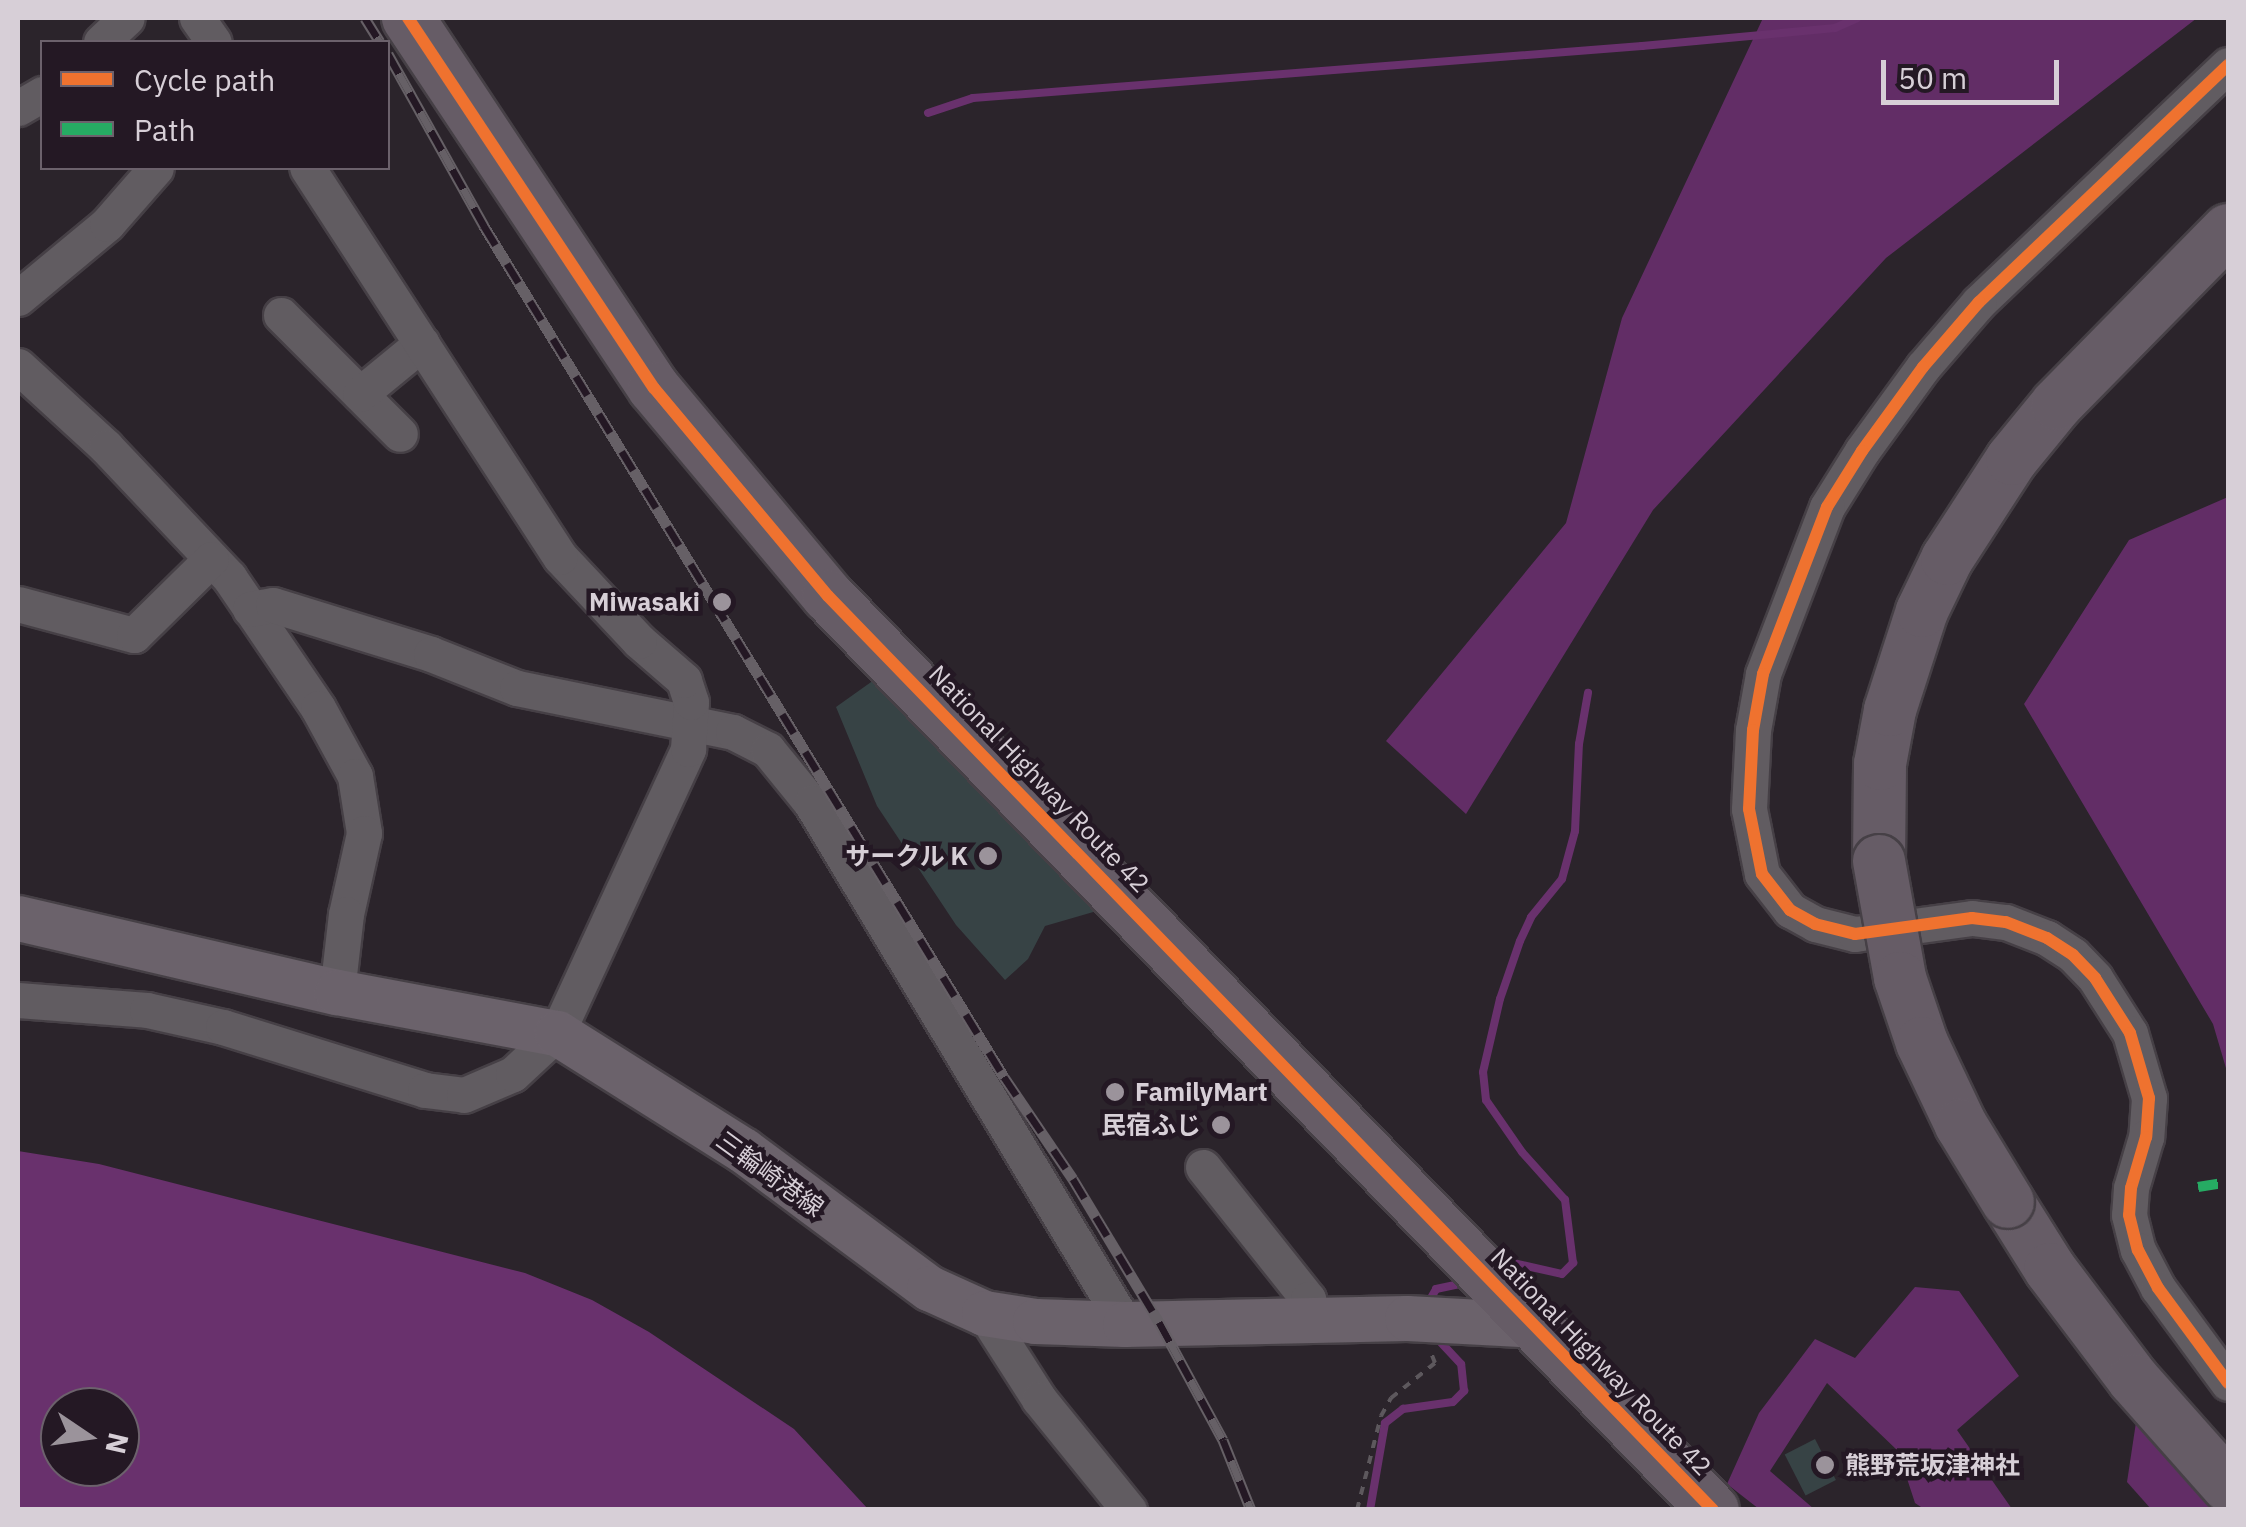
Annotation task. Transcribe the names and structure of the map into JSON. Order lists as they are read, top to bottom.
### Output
{
  "streets": {
    "highway": ["National Highway Route 42"],
    "main road": ["三輪崎港線"]
  },
  "crossings": [
    ["National Highway Route 42", "三輪崎港線"]
  ],
  "places": [
    "Miwasaki",
    "サークル K",
    "FamilyMart",
    "民宿ふじ",
    "熊野荒坂津神社"
  ],
  "legend": ["Cycle path", "Path"],
  "scale_bar": "50 m",
  "north": "right"
}
